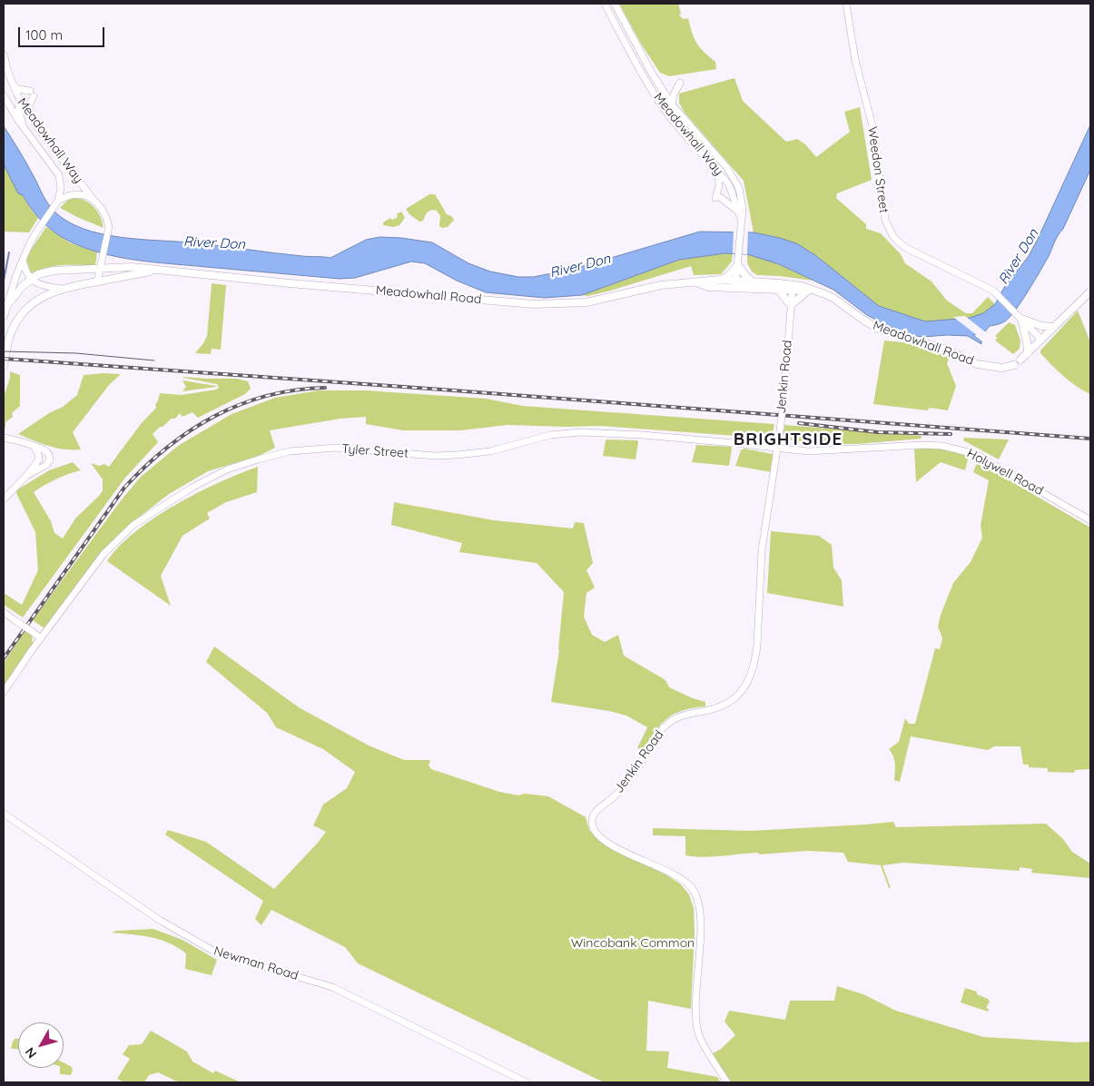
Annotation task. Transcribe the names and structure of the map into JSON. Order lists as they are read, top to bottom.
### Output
{
  "streets": {
    "main road": ["Meadowhall Road"],
    "street": [
      "Meadowhall Way",
      "Weedon Street",
      "Jenkin Road",
      "Tyler Street",
      "Holywell Road",
      "Newman Road"
    ]
  },
  "crossings": [
    ["Meadowhall Way", "Meadowhall Road"],
    ["Weedon Street", "Meadowhall Road"],
    ["Meadowhall Road", "Jenkin Road"],
    ["Jenkin Road", "Tyler Street"],
    ["Jenkin Road", "Holywell Road"],
    ["Tyler Street", "Holywell Road"]
  ],
  "districts": ["BRIGHTSIDE"],
  "water": ["River Don"],
  "parks": ["Wincobank Common"],
  "scale_bar": "100 m",
  "north": "bottom left"
}
